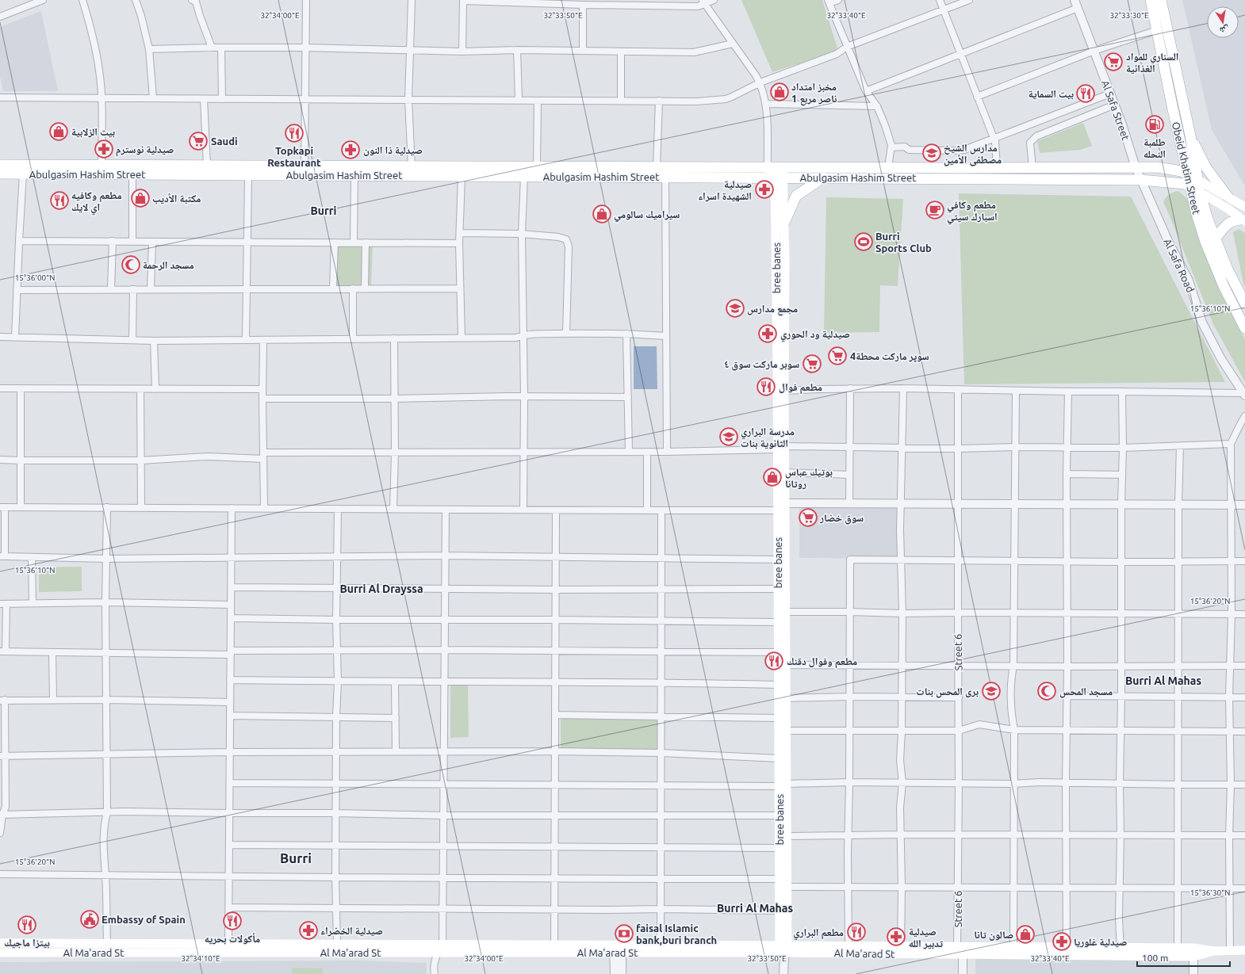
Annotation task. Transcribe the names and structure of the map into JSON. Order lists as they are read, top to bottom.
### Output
{
  "streets": {
    "main road": [
      "Obeid Khatim Street",
      "Abulgasim Hashim Street",
      "bree banes",
      "Al Ma'arad St"
    ],
    "street": ["Al Safa Street", "Al Safa Road", "Street 6"]
  },
  "crossings": [
    ["Al Safa Street", "Abulgasim Hashim Street"],
    ["Al Safa Street", "Al Safa Road"],
    ["Obeid Khatim Street", "Abulgasim Hashim Street"],
    ["Abulgasim Hashim Street", "Al Safa Road"],
    ["Abulgasim Hashim Street", "bree banes"],
    ["bree banes", "Al Ma'arad St"],
    ["Street 6", "Al Ma'arad St"]
  ],
  "districts": [
    "Burri",
    "Burri Al Drayssa",
    "Burri Al Mahas",
    "Burri",
    "Burri Al Mahas"
  ],
  "places": {
    "supermarket": [
      "السناري للمواد الغذائية",
      "Saudi",
      "سوپر مارکت محطة4",
      "سوبر ماركت سوق ٤",
      "سوق خضار"
    ],
    "shop": [
      "مخبز امتداد ناصر مربع 1",
      "بيت الزلابية",
      "مكتبة الأديب",
      "سيراميك سالومي",
      "بوتيك عباس روتانا",
      "صالون تانا"
    ],
    "restaurant": [
      "بيت السماية",
      "Topkapi Restaurant",
      "مطعم وكافيه اي لايك",
      "مطعم فوال",
      "مطعم وفوال دقنك",
      "مأكولات بحريه",
      "بيتزا ماجيك",
      "مطعم البراري"
    ],
    "fuel station": ["طلمبة النحله"],
    "pharmacy": [
      "صيدلية نوسترم",
      "صيدلية ذا النون",
      "صيدلية الشهيدة اسراء",
      "صيدلية ود الحوري",
      "صيدلية الخضراء",
      "صيدلية تدبير الله",
      "صيدلية غلوريا"
    ],
    "school or university": [
      "مدارس الشيخ مصطفى الأمين",
      "مجمع مدارس",
      "مدرسة البراري الثانوية بنات",
      "برى المحس بنات"
    ],
    "cafe": ["مطعم وكافي اسبارك سيتي"],
    "sports": ["Burri Sports Club"],
    "mosque": ["مسجد الرحمة", "مسجد المحس"],
    "public building": ["Embassy of Spain"],
    "bank": ["faisal Islamic bank,buri branch"]
  },
  "scale_bar": "100 m",
  "north": "bottom",
  "coordinates": [
    "32°34'00\"E",
    "32°33'50\"E",
    "32°33'40\"E",
    "32°33'30\"E",
    "15°36'00\"N",
    "15°36'10\"N",
    "15°36'20\"N",
    "15°36'30\"N",
    "32°34'10\"E"
  ]
}
